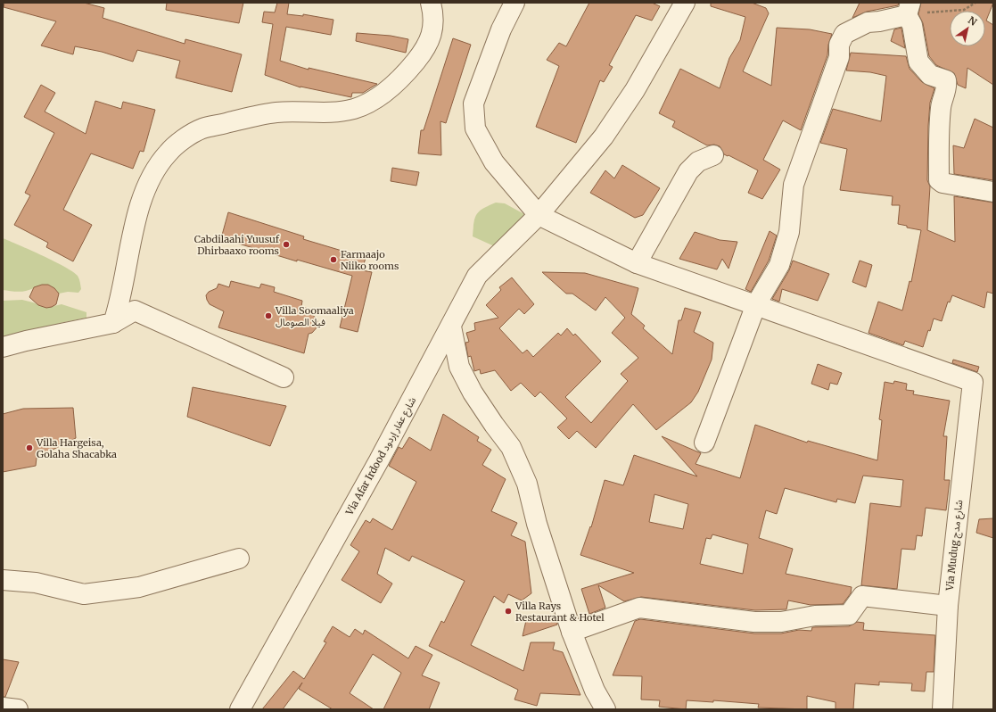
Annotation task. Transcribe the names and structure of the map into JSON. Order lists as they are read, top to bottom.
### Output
{
  "streets": {
    "street": ["Via Afar Irdood شارع عفار إردود", "Via Mudug شارع مدج"]
  },
  "places": [
    "Cabdilaahi Yuusuf Dhirbaaxo rooms",
    "Farmaajo Niiko rooms",
    "Villa Soomaaliya فيلا الصومال",
    "Villa Hargeisa, Golaha Shacabka",
    "Villa Rays Restaurant & Hotel"
  ],
  "north": "top right"
}
